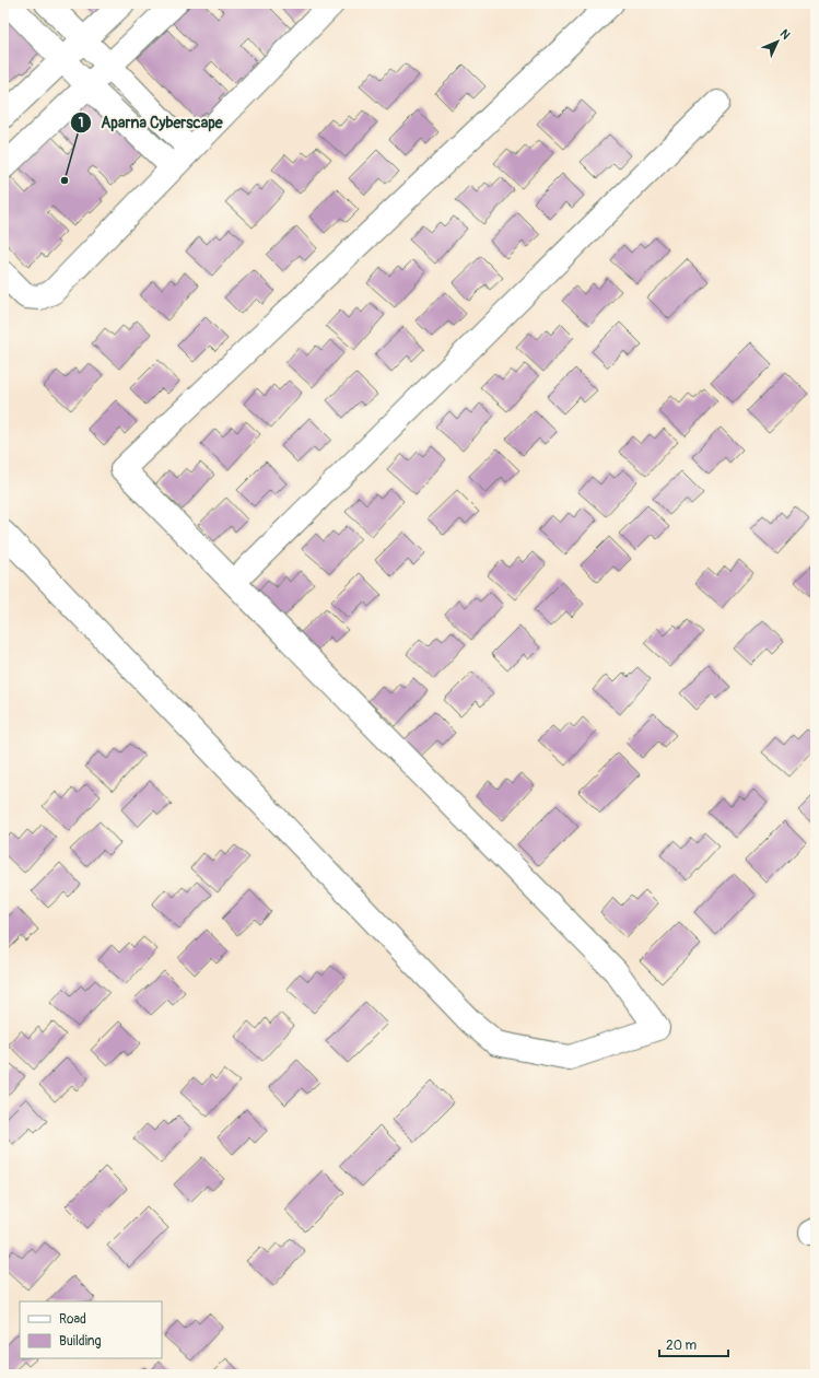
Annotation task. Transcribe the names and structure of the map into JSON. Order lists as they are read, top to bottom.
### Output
{
  "places": ["Aparna Cyberscape"],
  "legend": ["Road", "Building"],
  "scale_bar": "20 m",
  "north": "top right"
}
